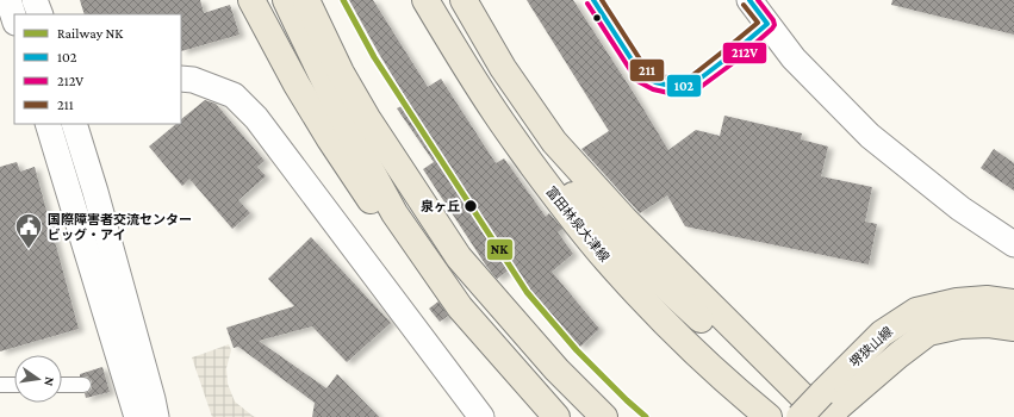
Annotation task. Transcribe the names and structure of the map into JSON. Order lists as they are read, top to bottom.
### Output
{
  "streets": {
    "main road": ["富田林泉大津線", "堺狭山線"]
  },
  "places": {
    "other": ["泉ヶ丘"],
    "public building": ["国際障害者交流センター ビッグ・アイ"]
  },
  "lines": [
    "rail line NK",
    "transit line 102",
    "transit line 212V",
    "transit line 211"
  ],
  "legend": [
    "Railway NK",
    "102",
    "212V",
    "211"
  ],
  "north": "right"
}
